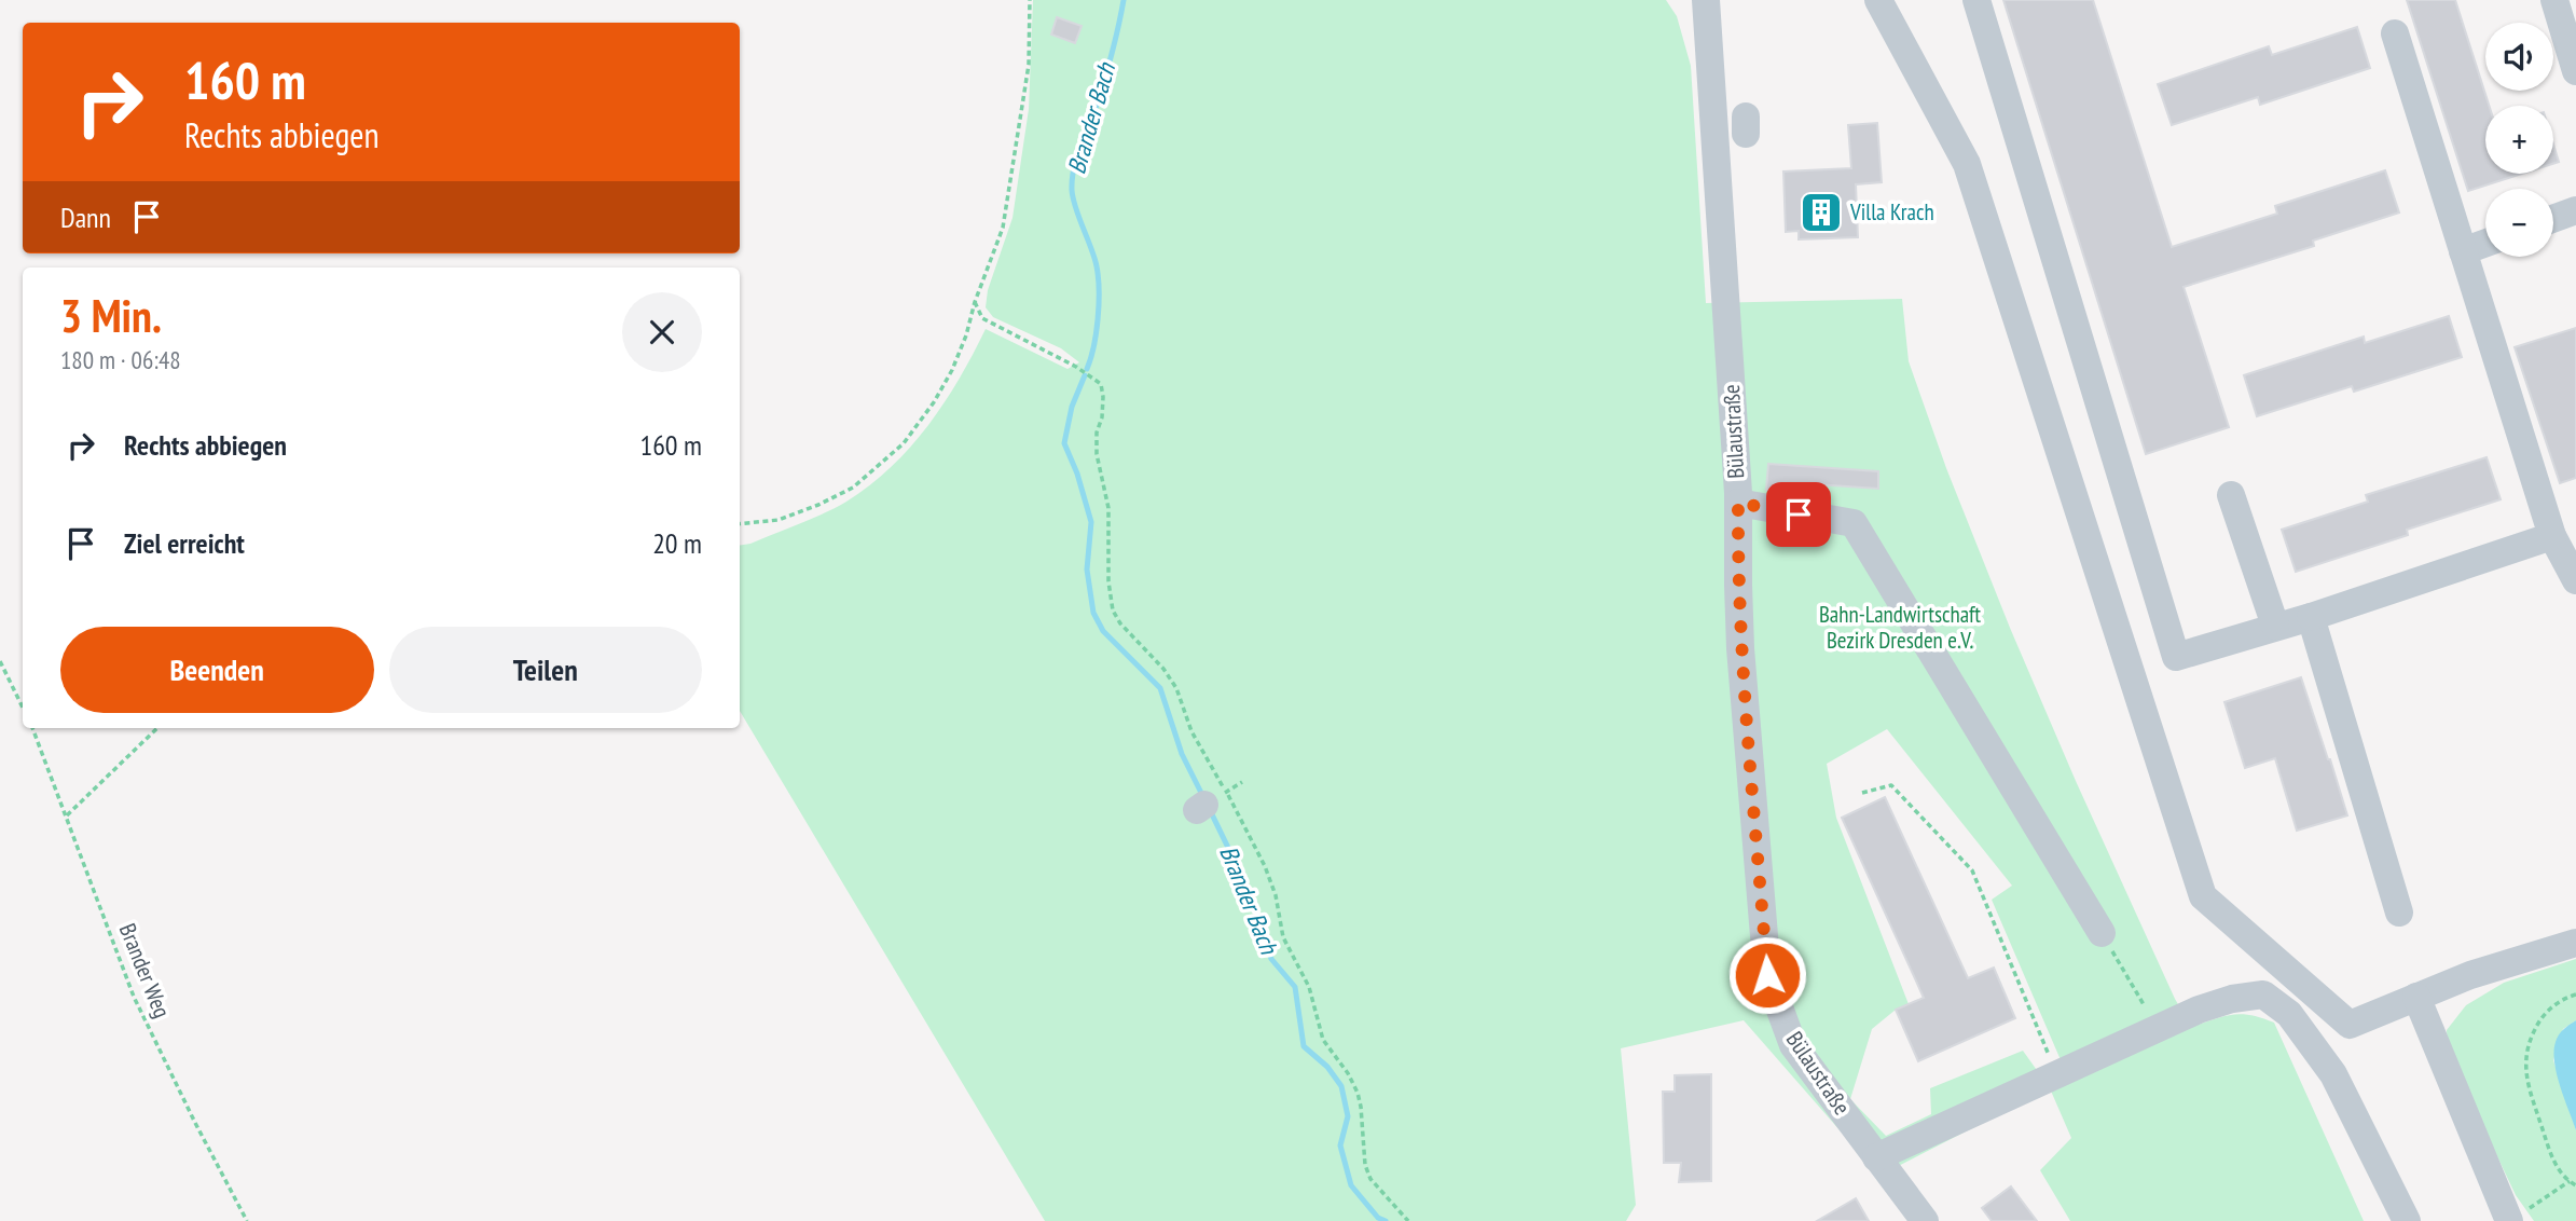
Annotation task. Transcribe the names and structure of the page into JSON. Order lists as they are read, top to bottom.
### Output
{
  "streets": {
    "street": ["Bülaustraße"],
    "path": ["Brander Weg"]
  },
  "water": ["Brander Bach"],
  "parks": ["Bahn-Landwirtschaft Bezirk Dresden e.V."],
  "places": {
    "building": ["Villa Krach"]
  },
  "page": {
    "map_buttons": ["+", "−"],
    "turn": ["160 m", "Rechts abbiegen"],
    "then": "Dann",
    "heading": ["3 Min.", "180 m · 06:48"],
    "list": [
      {
        "name": "Rechts abbiegen",
        "value": "160 m"
      },
      {
        "name": "Ziel erreicht",
        "value": "20 m"
      }
    ],
    "buttons": ["Beenden", "Teilen"]
  }
}
